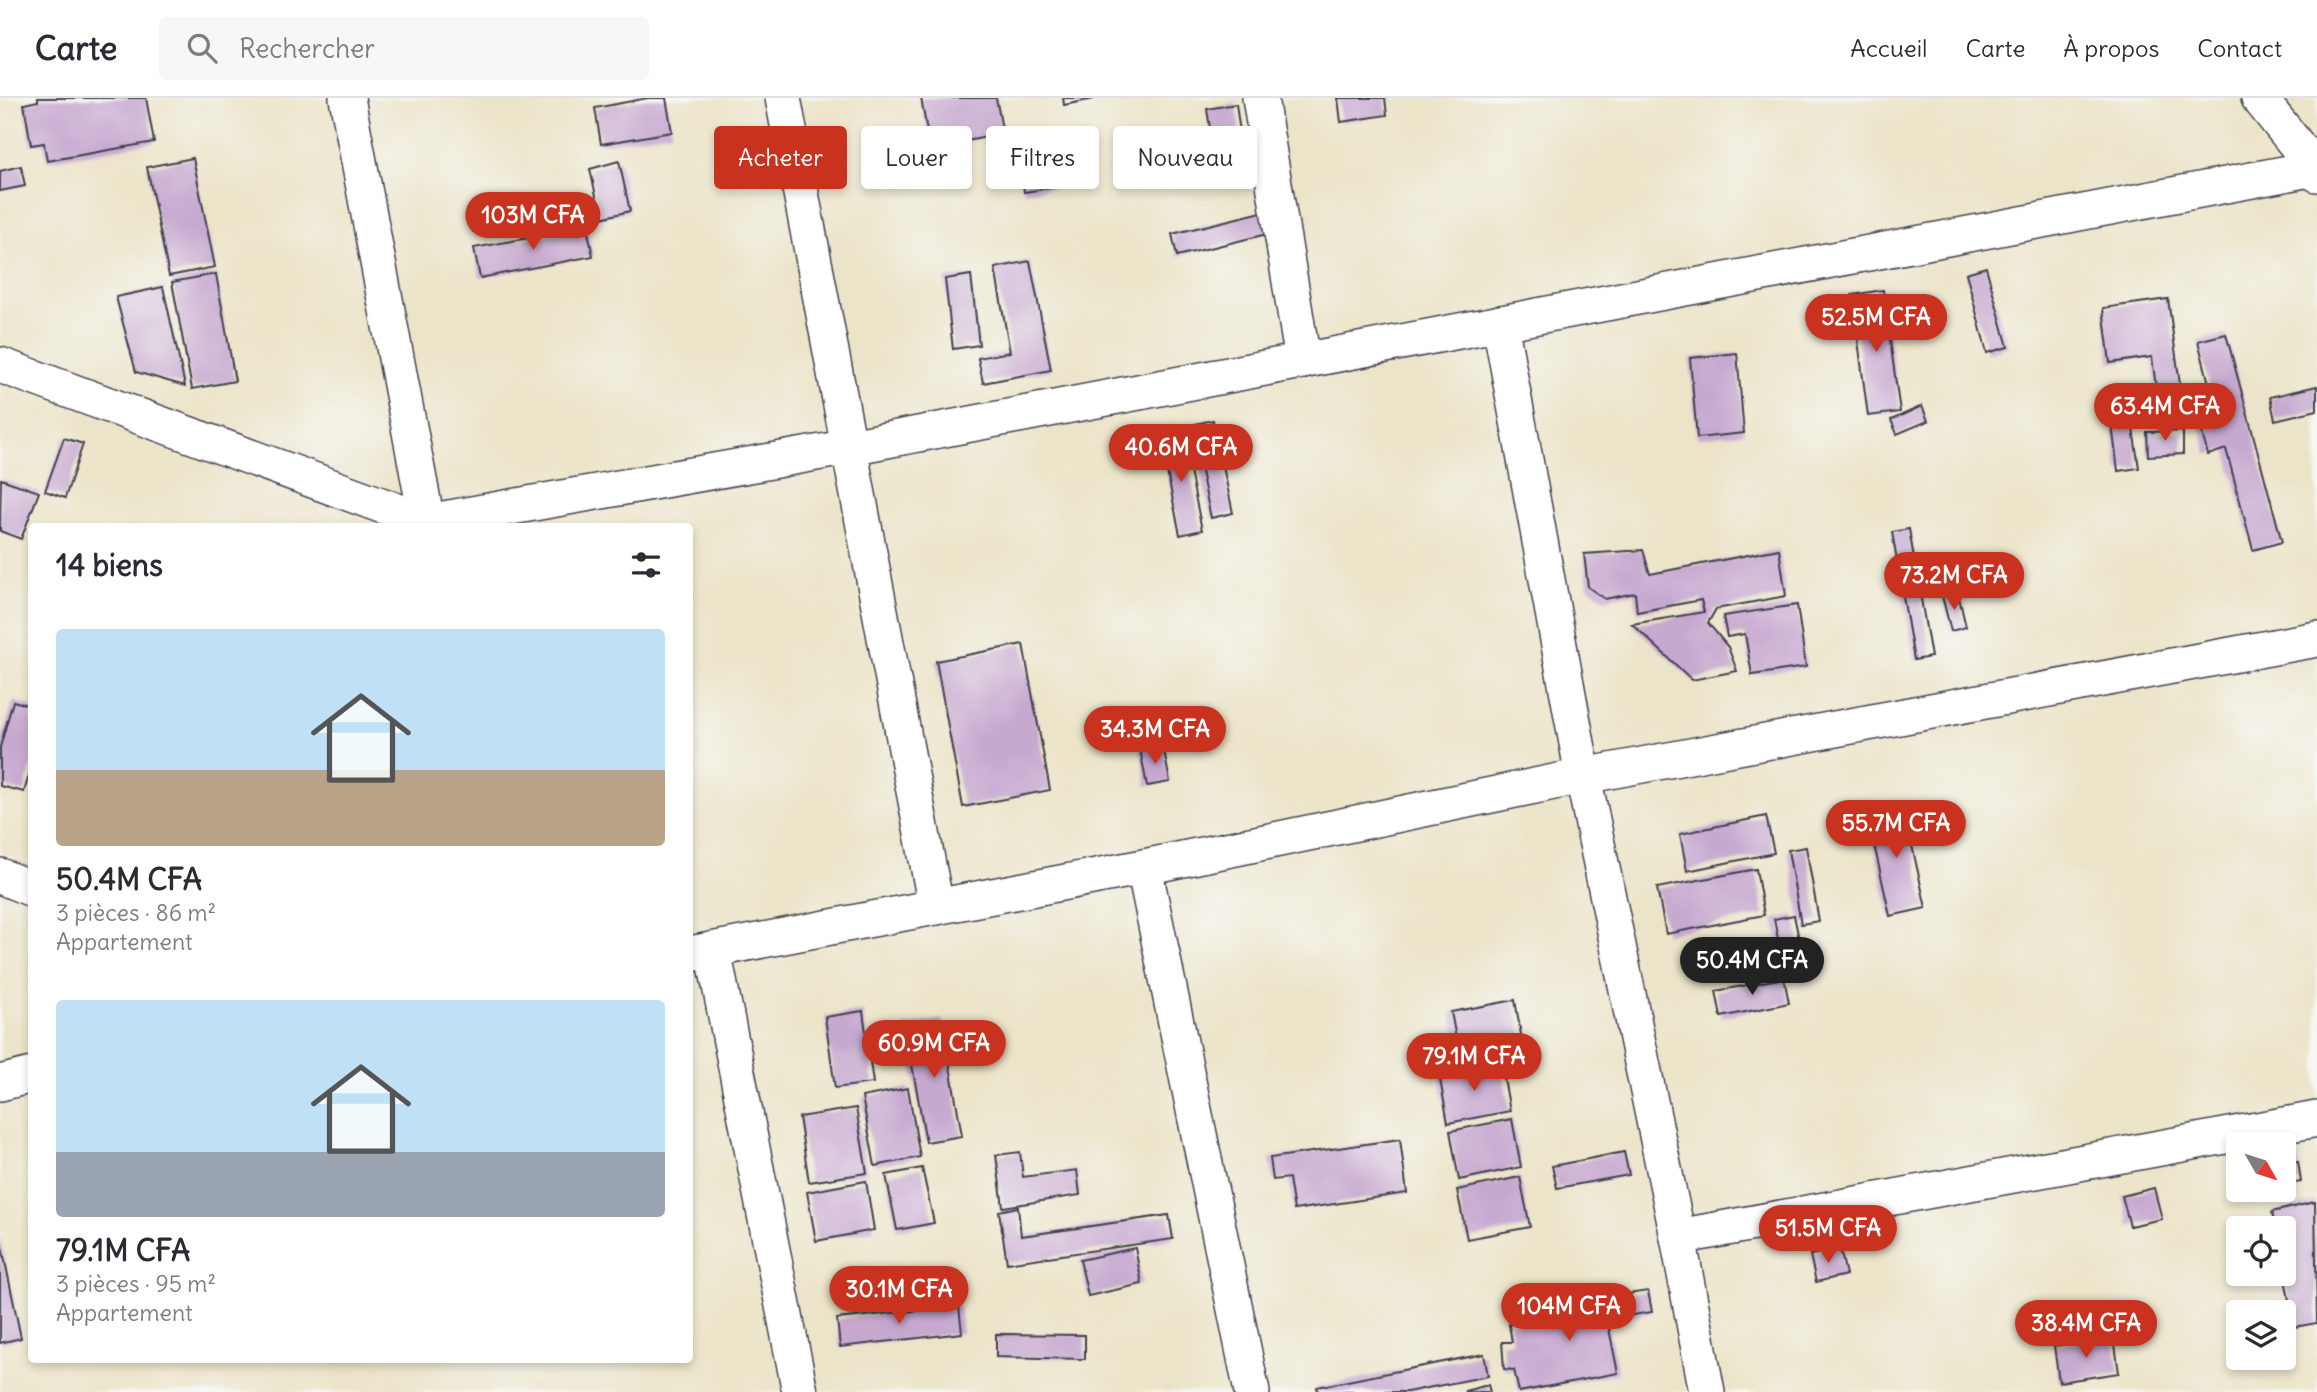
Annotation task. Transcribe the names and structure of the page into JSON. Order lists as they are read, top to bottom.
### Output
{
  "north": "bottom right",
  "page": {
    "header": "Carte",
    "search": "Rechercher",
    "nav": [
      "Accueil",
      "Carte",
      "À propos",
      "Contact"
    ],
    "chip": [
      "Acheter",
      "Louer",
      "Filtres",
      "Nouveau"
    ],
    "price": [
      "103M CFA",
      "52.5M CFA",
      "63.4M CFA",
      "40.6M CFA",
      "73.2M CFA",
      "34.3M CFA",
      "55.7M CFA",
      "50.4M CFA",
      "60.9M CFA",
      "79.1M CFA",
      "51.5M CFA",
      "30.1M CFA",
      "104M CFA",
      "38.4M CFA"
    ],
    "heading": "14 biens",
    "list": [
      {
        "name": "50.4M CFA",
        "note": "3 pièces · 86 m² · Appartement"
      },
      {
        "name": "79.1M CFA",
        "note": "3 pièces · 95 m² · Appartement"
      }
    ]
  }
}
